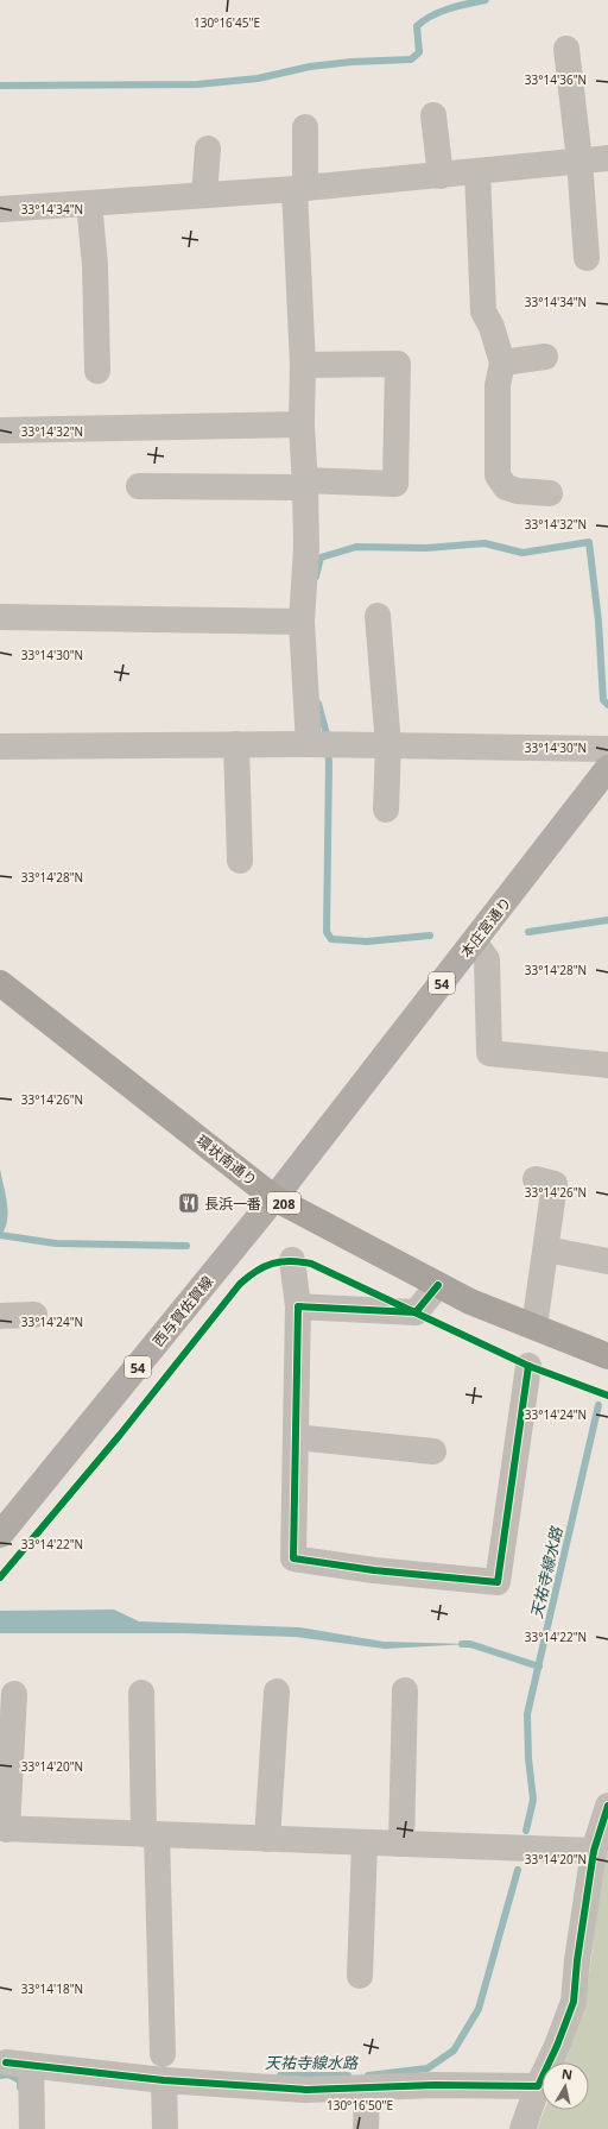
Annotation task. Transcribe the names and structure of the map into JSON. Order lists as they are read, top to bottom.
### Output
{
  "streets": {
    "highway": ["環状南通り", "208"],
    "main road": ["本庄宮通り", "54", "西与賀佐賀線"]
  },
  "crossings": [
    ["本庄宮通り", "環状南通り"],
    ["本庄宮通り", "西与賀佐賀線"],
    ["環状南通り", "西与賀佐賀線"]
  ],
  "water": ["天祐寺線水路"],
  "places": {
    "restaurant": ["長浜一番"]
  },
  "north": "top",
  "coordinates": [
    "130°16'45\"E",
    "33°14'36\"N",
    "33°14'34\"N",
    "33°14'32\"N",
    "33°14'30\"N",
    "33°14'28\"N",
    "33°14'26\"N",
    "33°14'24\"N",
    "33°14'22\"N",
    "33°14'20\"N",
    "33°14'18\"N",
    "130°16'50\"E"
  ]
}
